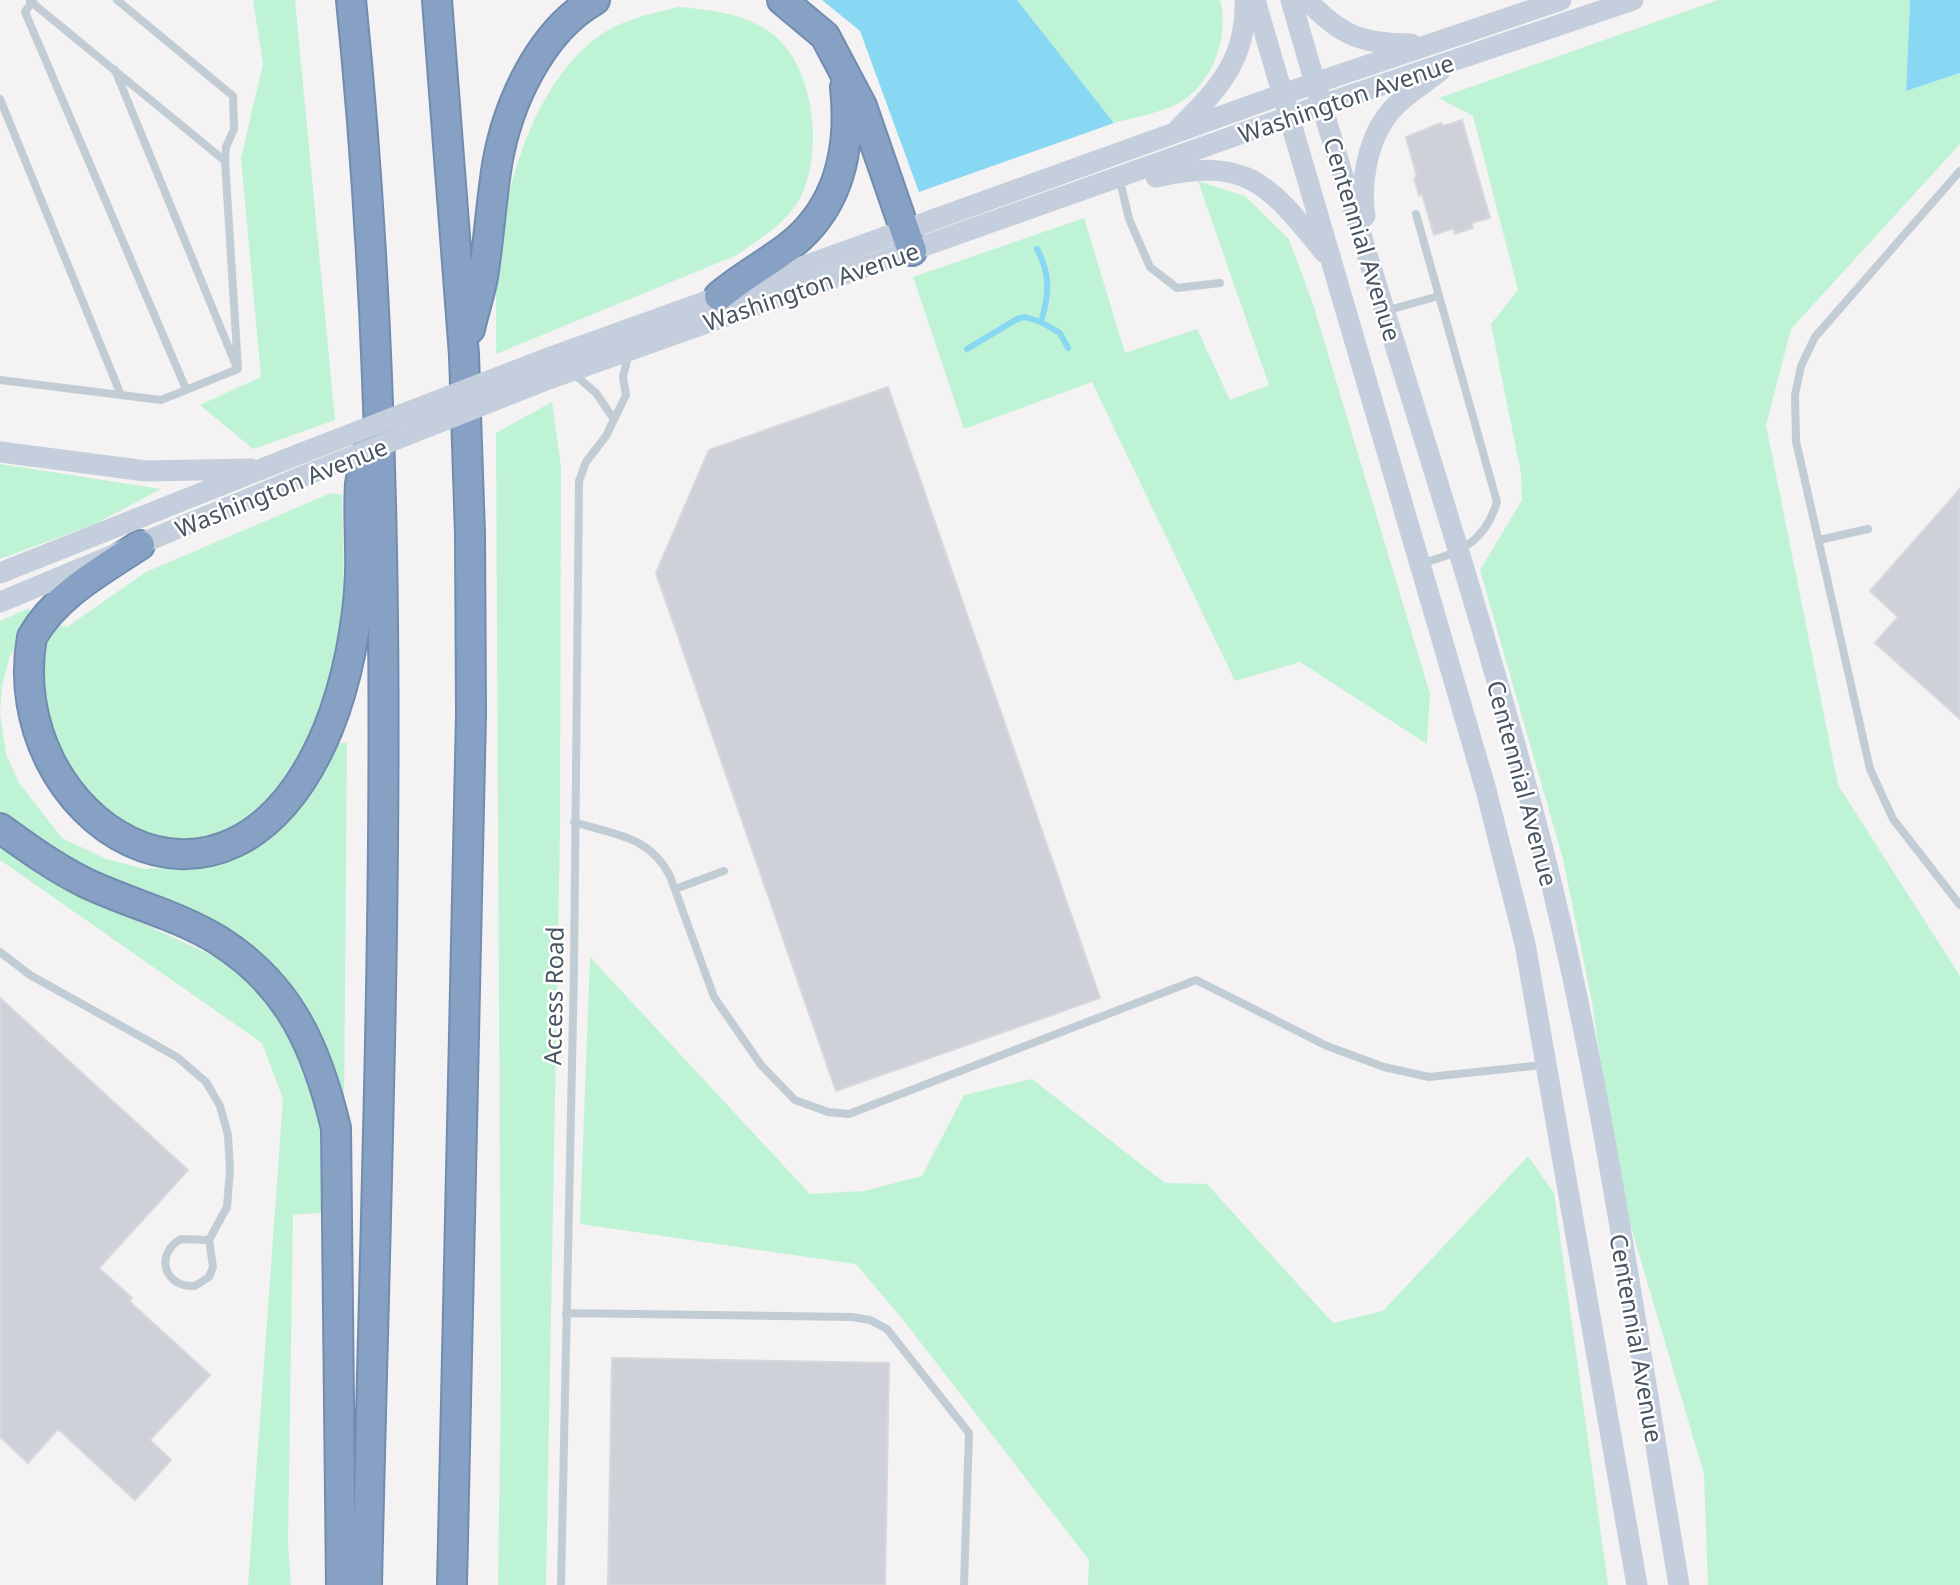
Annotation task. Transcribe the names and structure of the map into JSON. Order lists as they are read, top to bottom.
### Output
{
  "streets": {
    "main road": ["Washington Avenue", "Centennial Avenue"],
    "lane": ["Access Road"]
  },
  "crossings": [
    ["Washington Avenue", "Centennial Avenue"],
    ["Washington Avenue", "Access Road"]
  ]
}
